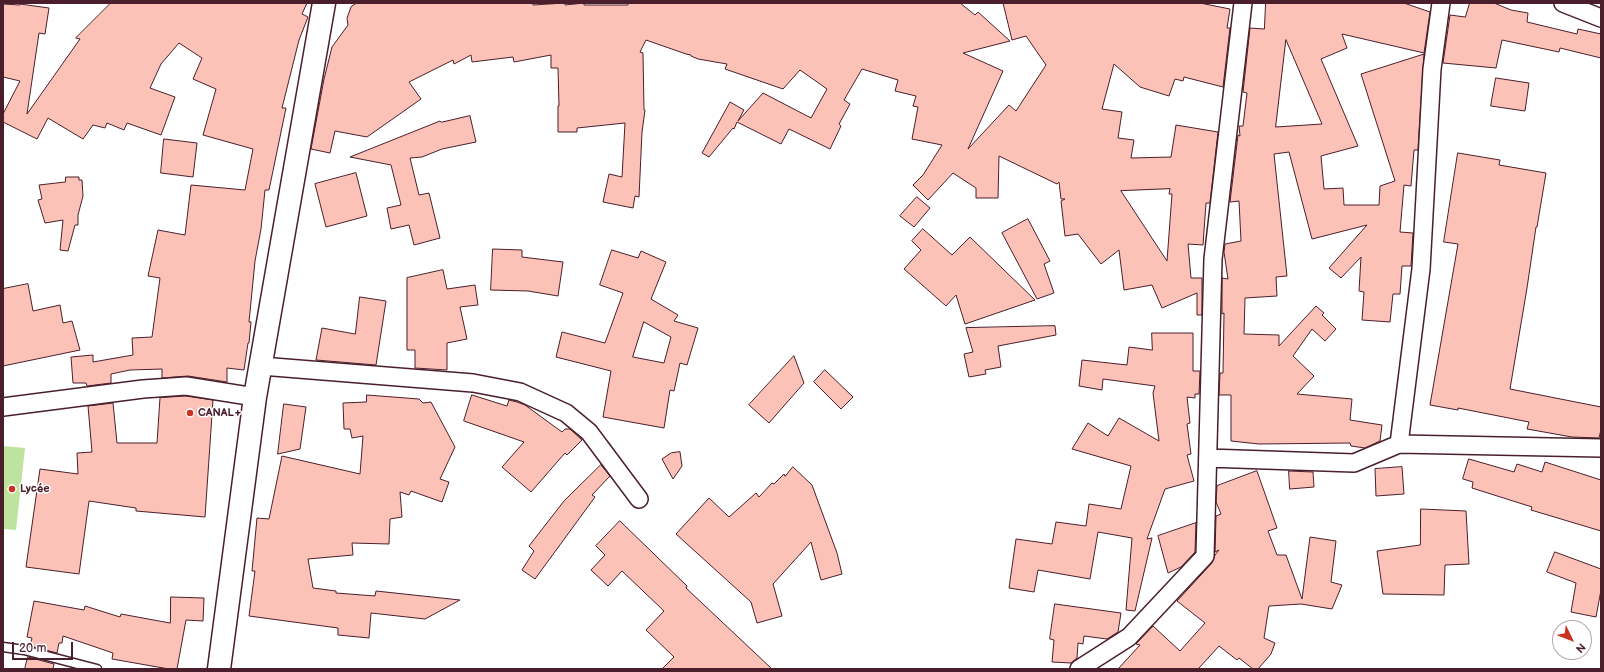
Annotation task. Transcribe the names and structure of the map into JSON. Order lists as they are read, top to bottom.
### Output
{
  "places": ["CANAL+", "Lycée"],
  "scale_bar": "20 m",
  "north": "bottom right"
}
